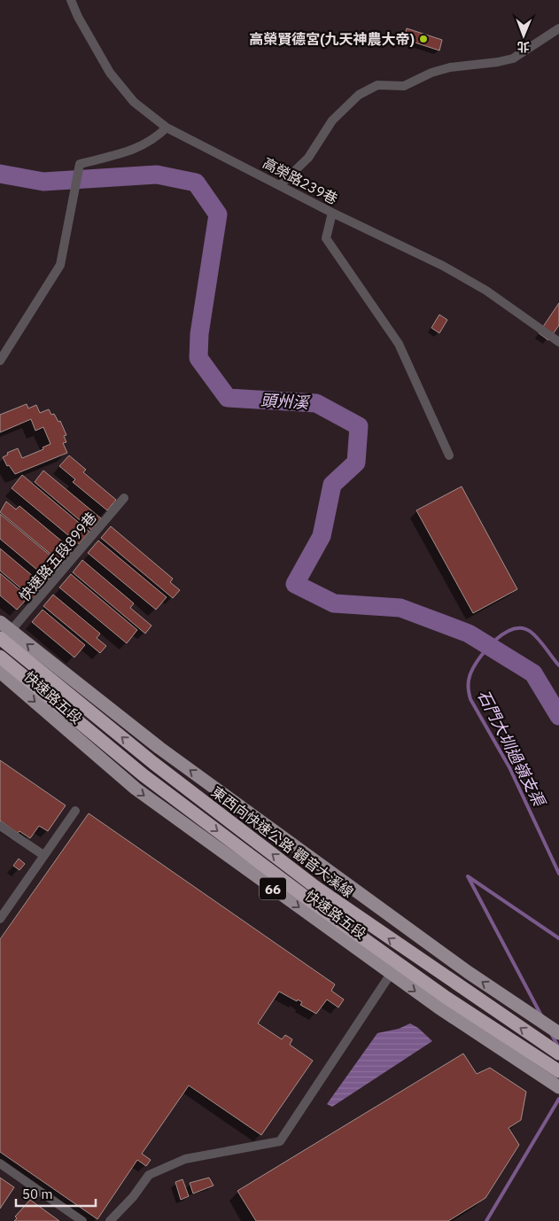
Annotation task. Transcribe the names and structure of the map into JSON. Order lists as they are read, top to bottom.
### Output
{
  "streets": {
    "highway": ["東西向快速公路 觀音大溪線", "66"],
    "main road": ["快速路五段"],
    "street": ["高榮路239巷", "快速路五段899巷"]
  },
  "crossings": [
    ["快速路五段899巷", "快速路五段"],
    ["快速路五段899巷", "東西向快速公路 觀音大溪線"],
    ["快速路五段", "東西向快速公路 觀音大溪線"]
  ],
  "water": ["頭州溪", "石門大圳過嶺支渠"],
  "places": ["高榮賢德宮(九天神農大帝)"],
  "scale_bar": "50 m",
  "north": "bottom"
}
